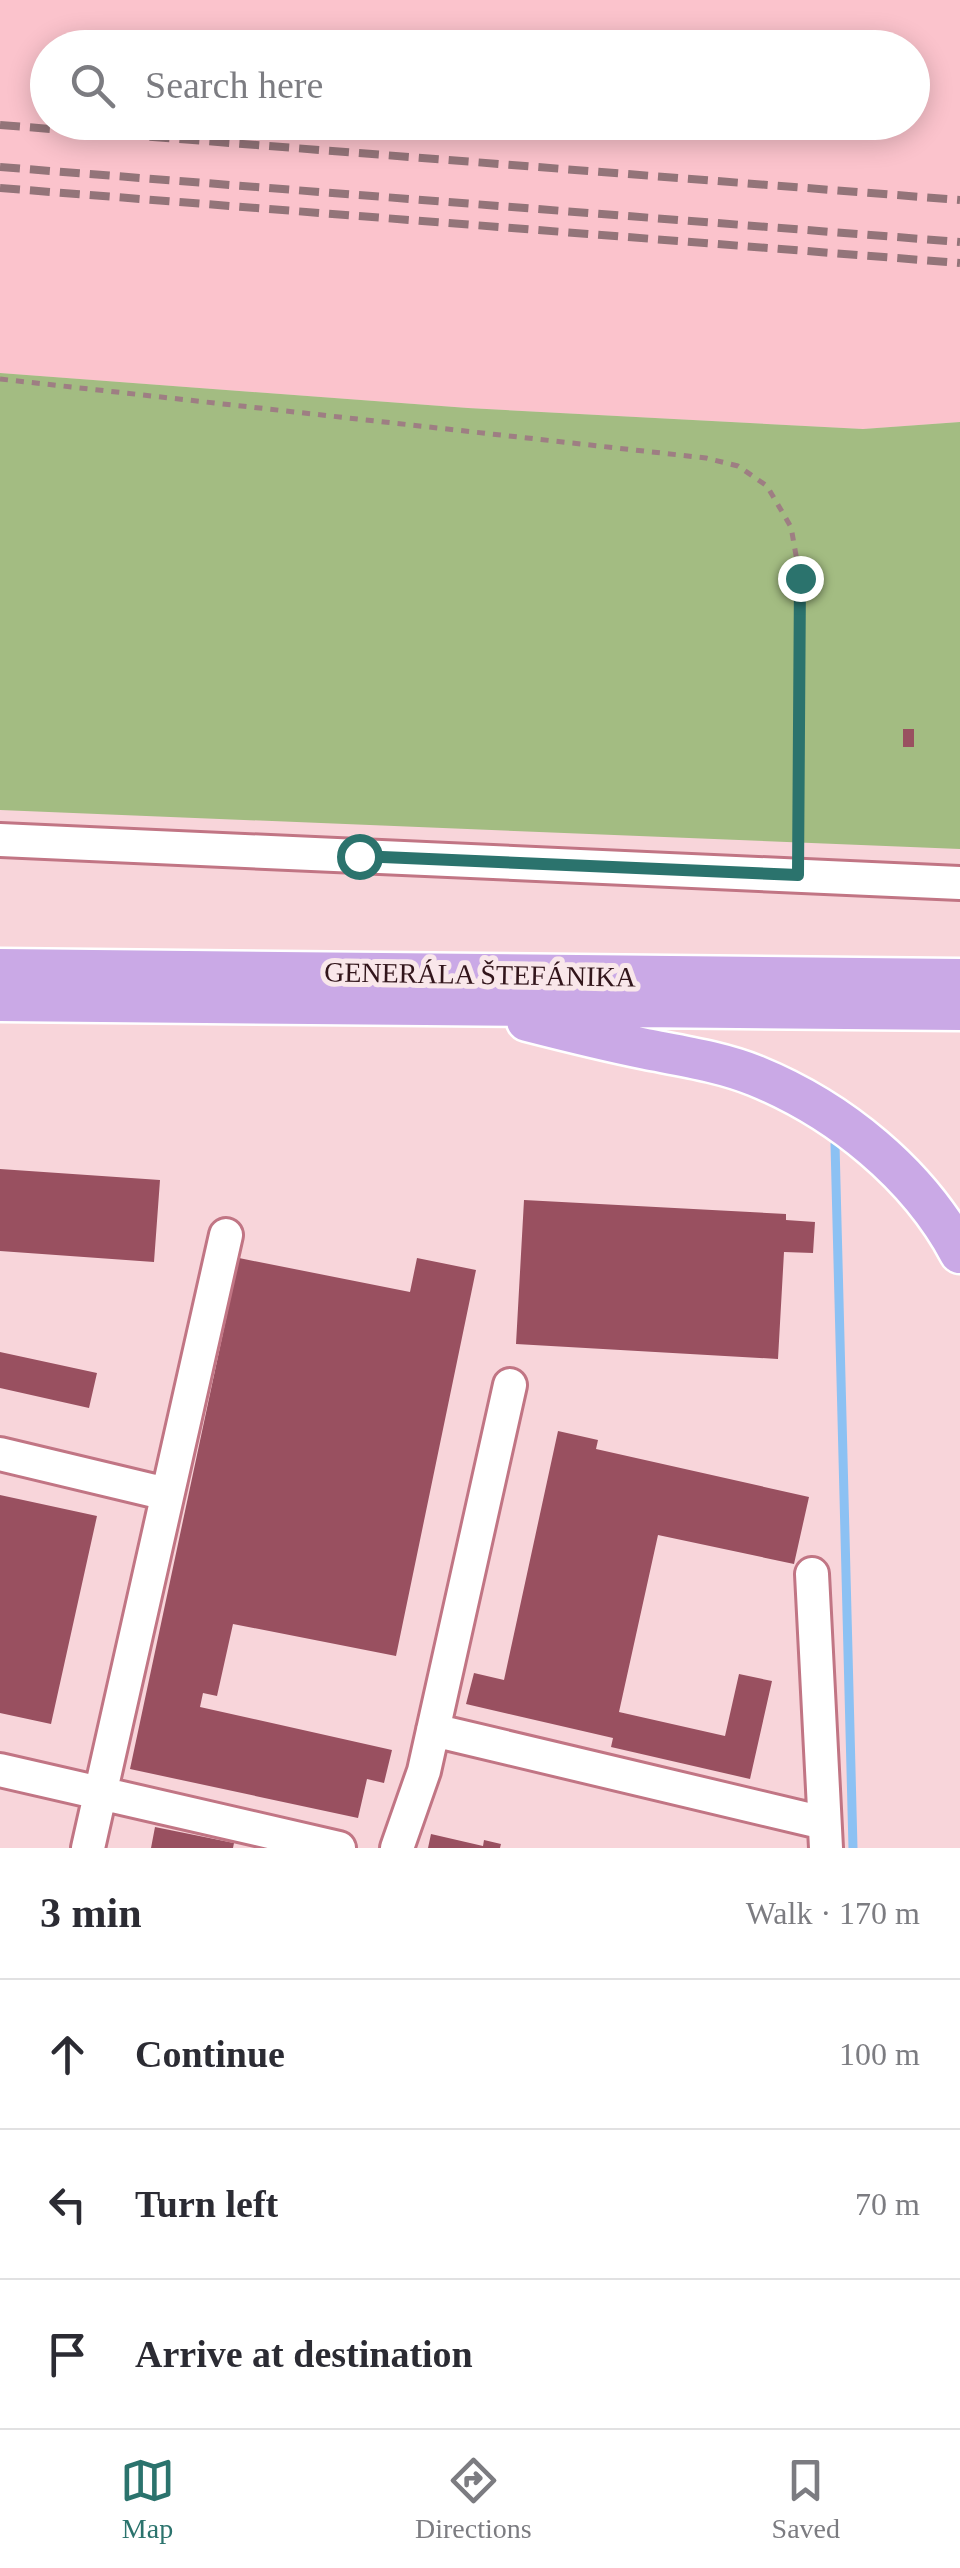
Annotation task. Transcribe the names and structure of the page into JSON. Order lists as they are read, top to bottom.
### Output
{
  "streets": {
    "main road": ["GENERÁLA ŠTEFÁNIKA"]
  },
  "page": {
    "search": "Search here",
    "heading": ["3 min", "Walk · 170 m"],
    "list": [
      ["Continue", "100 m"],
      ["Turn left", "70 m"],
      "Arrive at destination"
    ],
    "nav": ["Map", "Directions", "Saved"]
  }
}
